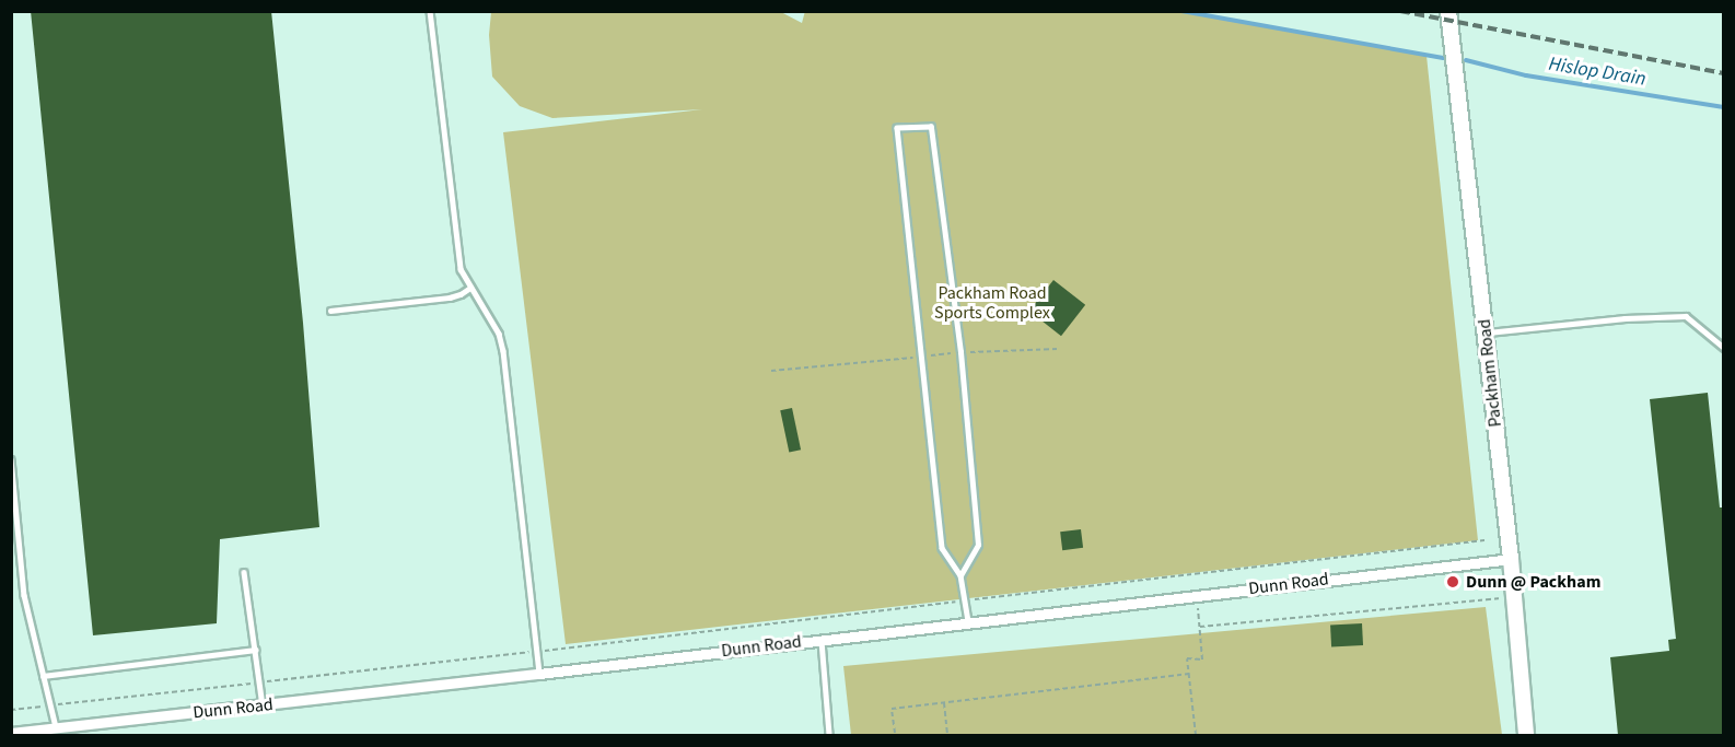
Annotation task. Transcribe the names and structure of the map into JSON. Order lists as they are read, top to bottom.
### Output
{
  "streets": {
    "street": ["Packham Road", "Dunn Road"]
  },
  "crossings": [
    ["Packham Road", "Dunn Road"]
  ],
  "water": ["Hislop Drain"],
  "parks": ["Packham Road Sports Complex"],
  "places": ["Dunn @ Packham"]
}
